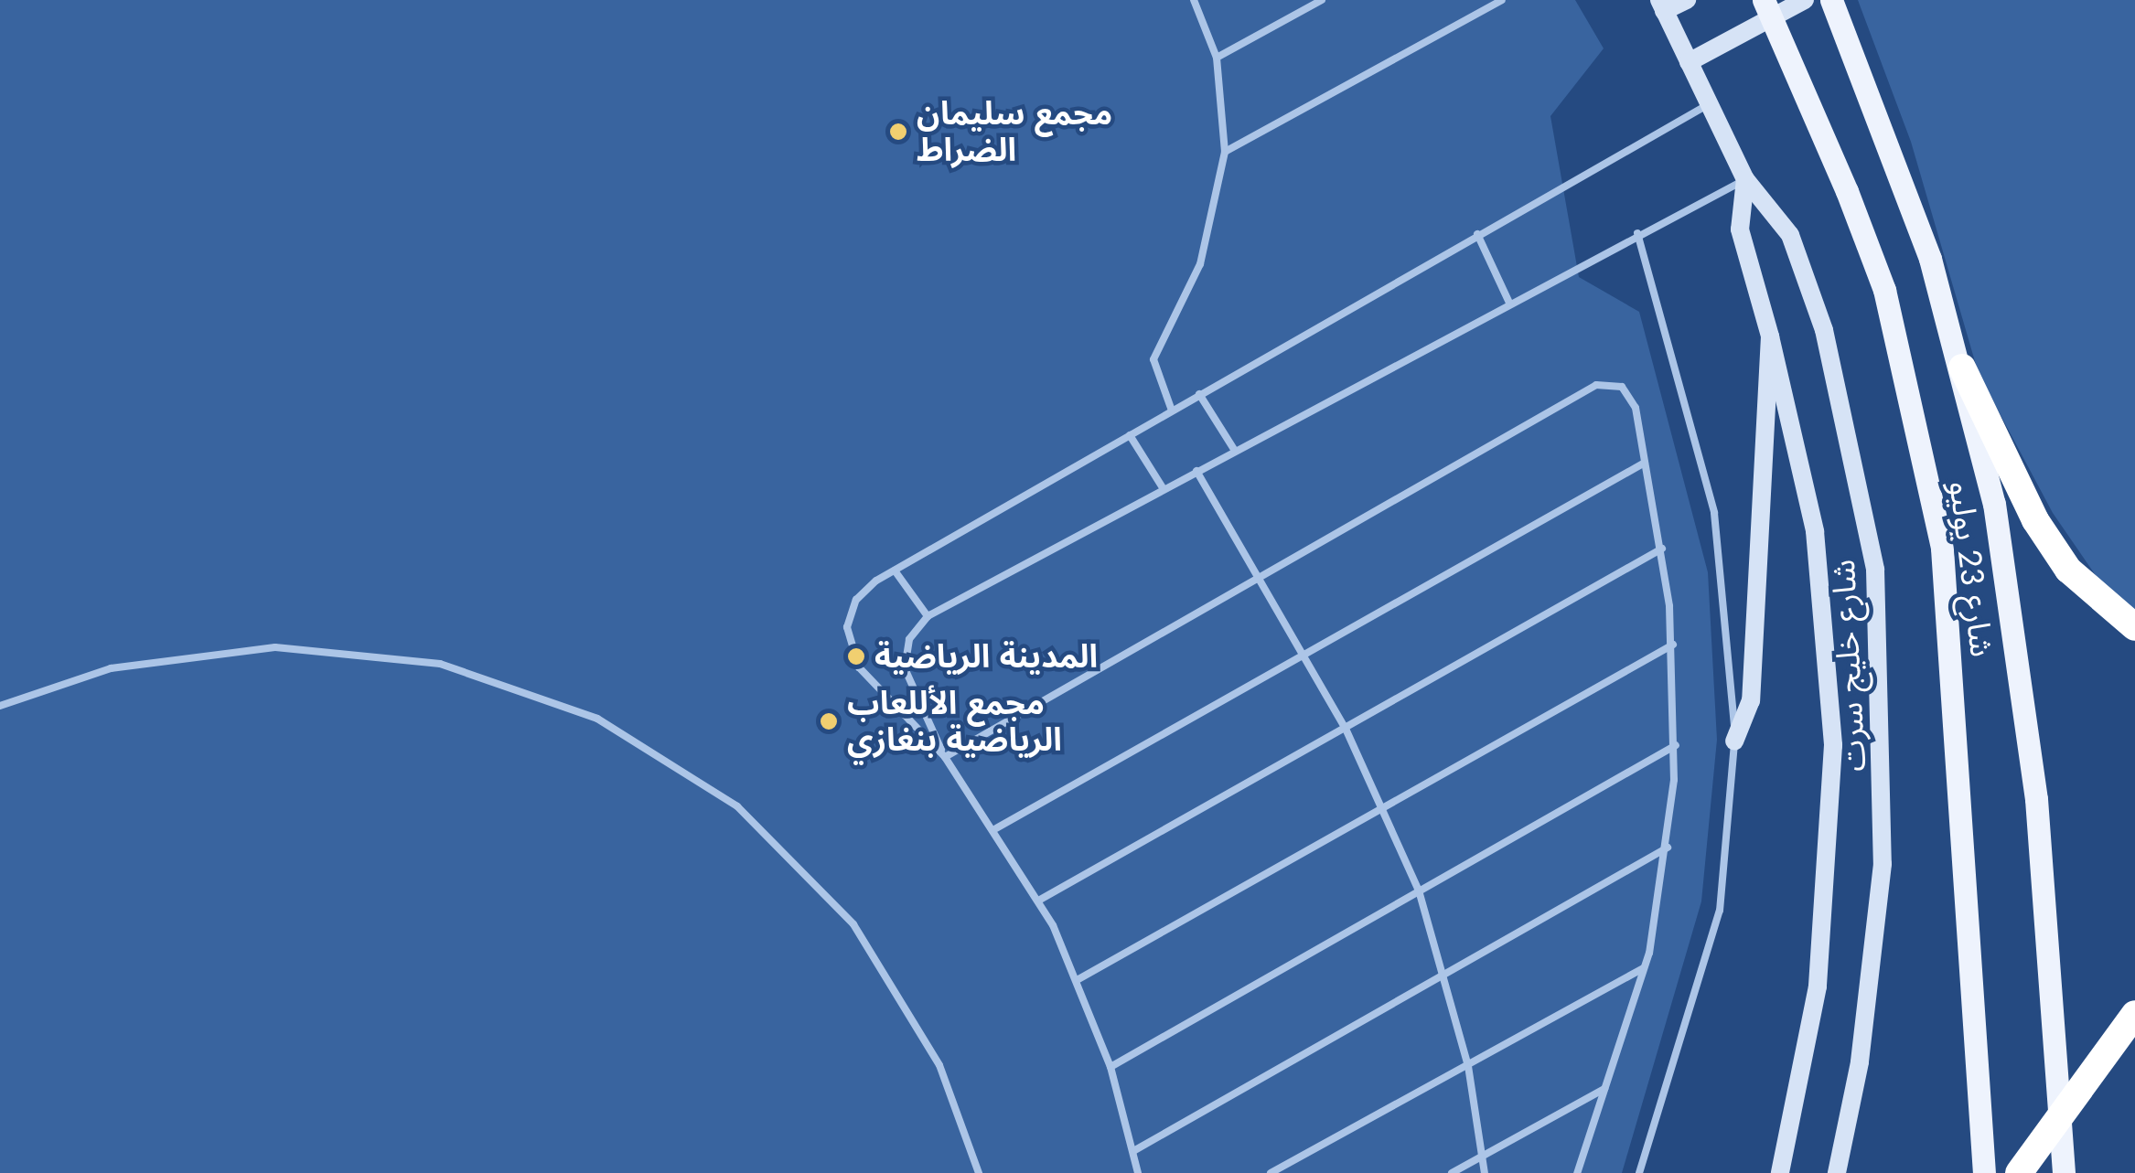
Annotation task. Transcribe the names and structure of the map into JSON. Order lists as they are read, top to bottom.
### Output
{
  "streets": {
    "main road": ["شارع 23 يوليو", "شارع خليج سرت"]
  },
  "places": ["مجمع سليمان الضراط", "المدينة الرياضية", "مجمع الأللعاب الرياضية بنغازي"]
}
